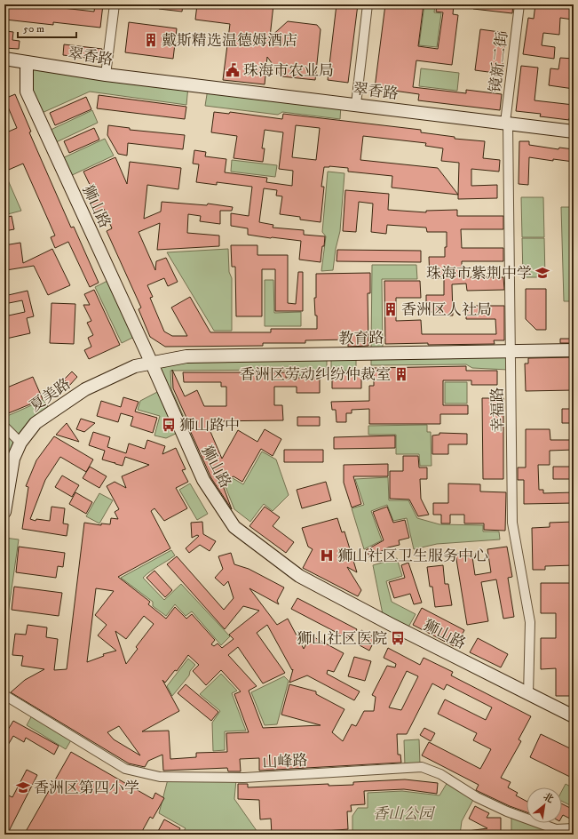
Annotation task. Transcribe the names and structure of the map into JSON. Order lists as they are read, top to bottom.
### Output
{
  "streets": {
    "street": [
      "翠香路",
      "镜新二街",
      "狮山路",
      "教育路",
      "夏美路",
      "幸福路",
      "山峰路"
    ]
  },
  "crossings": [
    ["翠香路", "镜新二街"],
    ["翠香路", "狮山路"],
    ["翠香路", "幸福路"],
    ["镜新二街", "幸福路"],
    ["狮山路", "教育路"],
    ["狮山路", "夏美路"],
    ["狮山路", "幸福路"],
    ["教育路", "夏美路"],
    ["教育路", "幸福路"]
  ],
  "parks": ["香山公园"],
  "places": {
    "building": ["戴斯精选温德姆酒店", "香洲区人社局", "香洲区劳动纠纷仲裁室"],
    "public building": ["珠海市农业局"],
    "school or university": ["珠海市紫荆中学", "香洲区第四小学"],
    "bus stop": ["狮山路中", "狮山社区医院"],
    "hospital": ["狮山社区卫生服务中心"]
  },
  "scale_bar": "50 m",
  "north": "top right"
}
